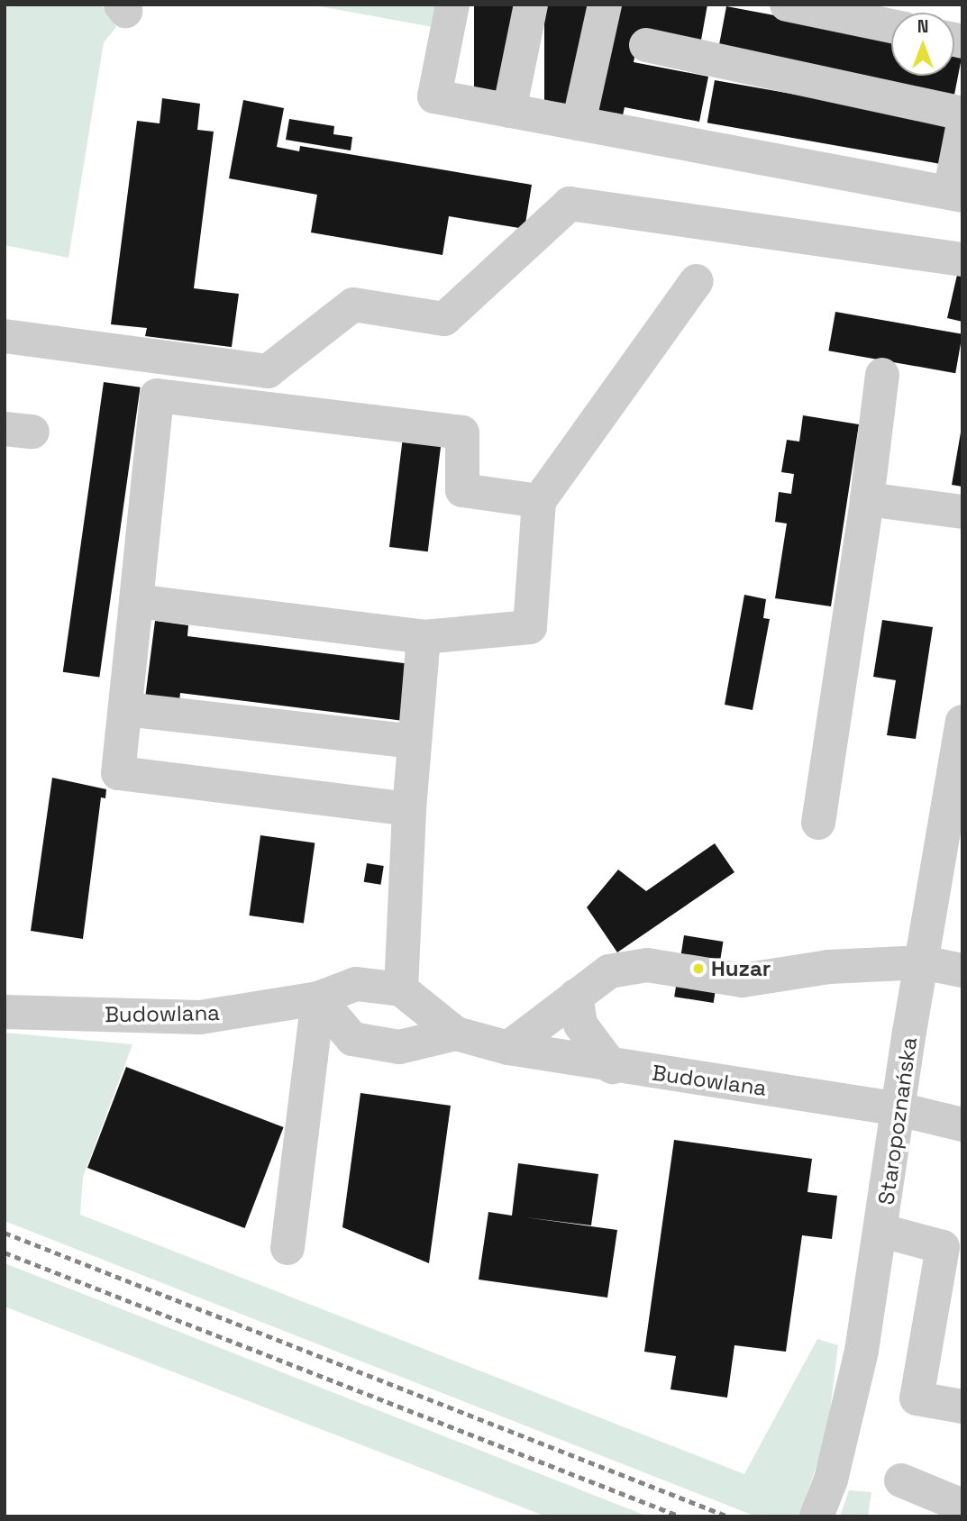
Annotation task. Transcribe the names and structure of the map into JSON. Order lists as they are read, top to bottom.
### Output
{
  "streets": {
    "street": ["Budowlana", "Staropoznańska"]
  },
  "crossings": [
    ["Budowlana", "Staropoznańska"]
  ],
  "places": ["Huzar"],
  "north": "top"
}
